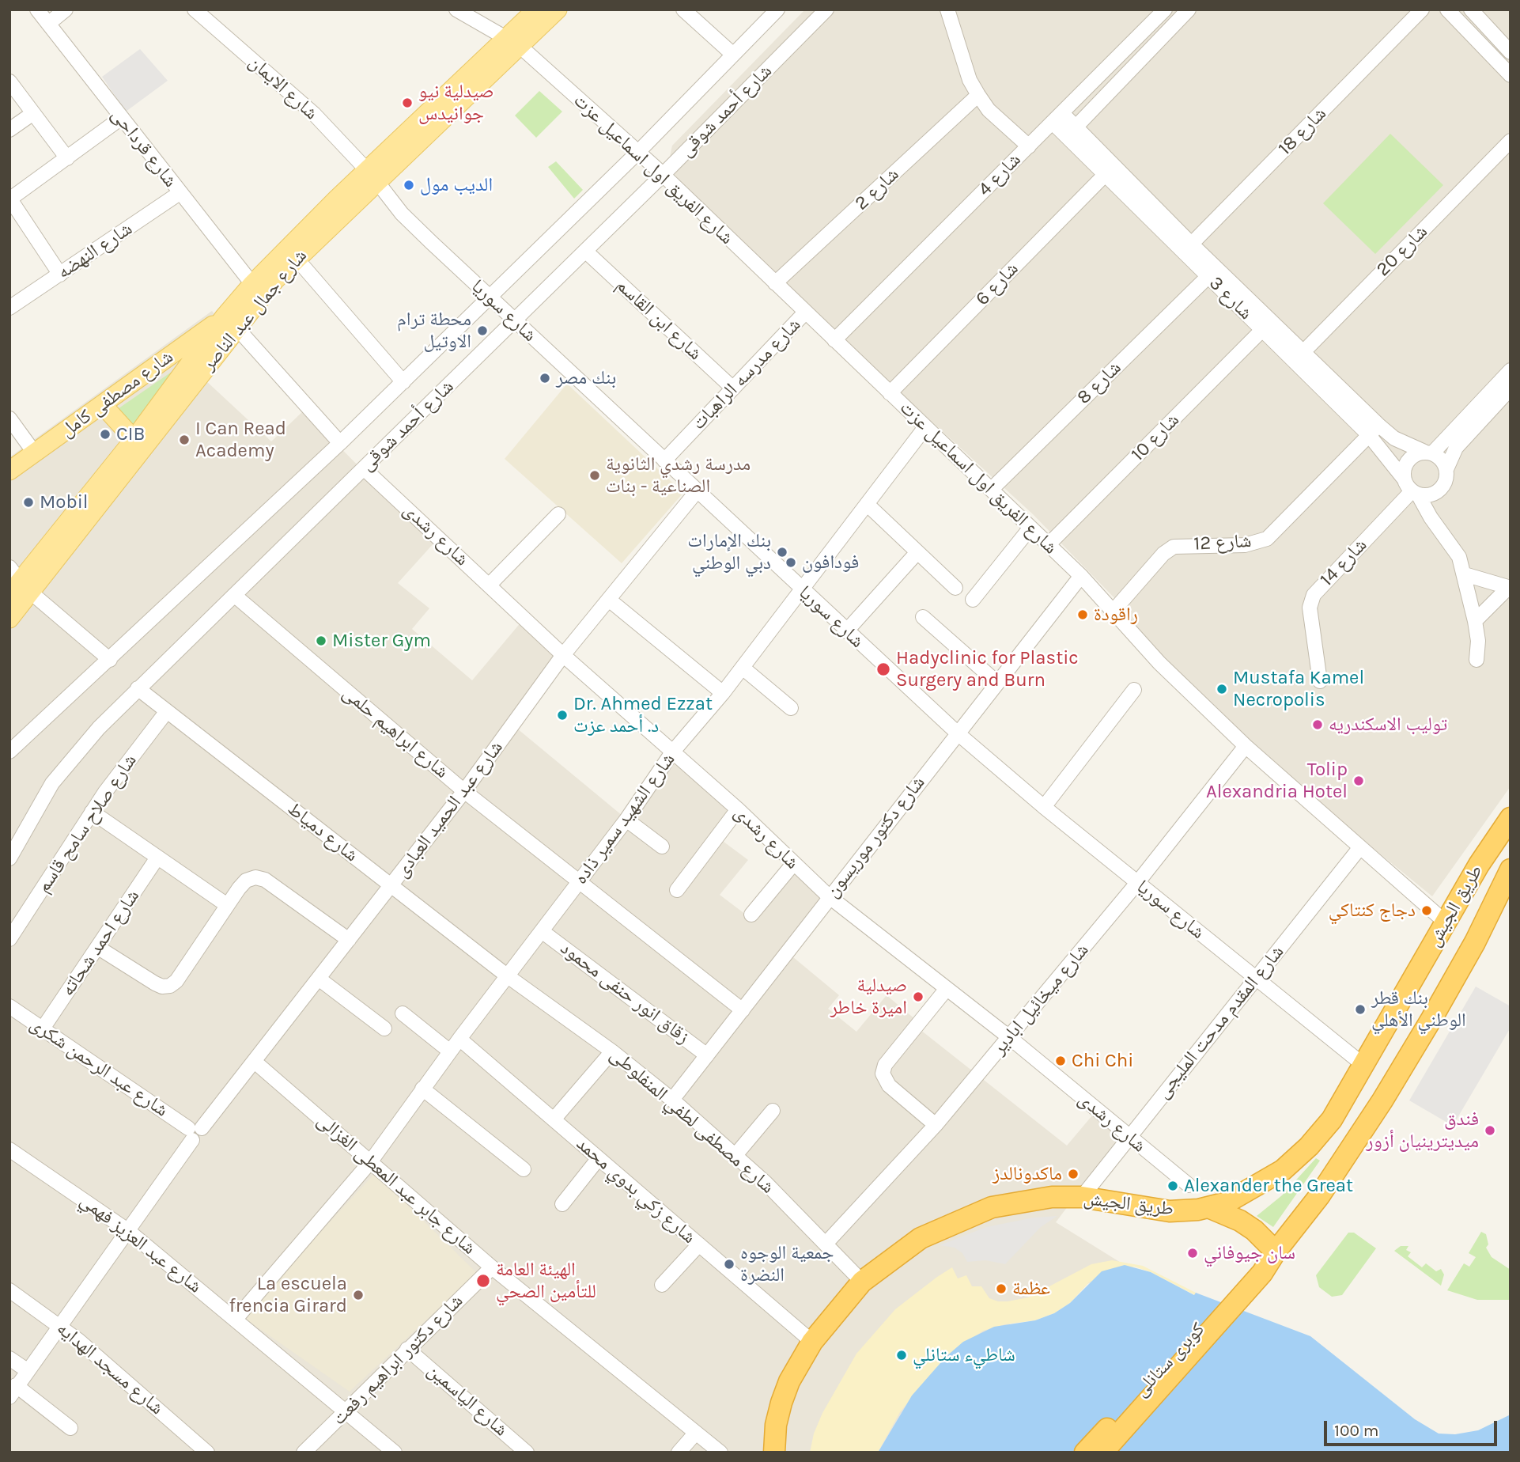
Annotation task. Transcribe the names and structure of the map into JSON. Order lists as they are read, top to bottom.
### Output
{
  "streets": {
    "highway": ["طريق الجيش", "كوبرى ستانلى"],
    "main road": ["شارع جمال عبد الناصر", "شارع مصطفى كامل"],
    "street": [
      "شارع الايمان",
      "شارع أحمد شوقى",
      "شارع 18",
      "شارع قرداحى",
      "شارع الفريق اول اسماعيل عزت",
      "شارع 4",
      "شارع 2",
      "شارع النهضه",
      "شارع 20",
      "شارع 6",
      "شارع 3",
      "شارع سوريا",
      "شارع ابن القاسم",
      "شارع مدرسه الراهبات",
      "شارع 8",
      "شارع 10",
      "شارع رشدى",
      "شارع 12",
      "شارع 14",
      "شارع ابراهيم حلمى",
      "شارع عبد الحميد العبادى",
      "شارع الشهيد سمير ذاده",
      "شارع صلاح سامح قاسم",
      "شارع دمياط",
      "شارع دكتور موريسون",
      "شارع احمد شحاته",
      "زقاق انور حنفى محمود",
      "شارع ميخائيل ابادير",
      "شارع المقدم مدحت المليجى",
      "شارع عبد الرحمن شكرى",
      "شارع مصطفى لطفي المنفلوطى",
      "شارع جابر عبد المعطى الغزالى",
      "شارع زكي بدوي محمد",
      "شارع عبد العزيز فهمي",
      "شارع دكتور ابراهيم رفعت",
      "شارع مسجد الهدايه",
      "شارع الياسمين"
    ]
  },
  "crossings": [
    ["شارع الايمان", "شارع جمال عبد الناصر"],
    ["شارع الايمان", "شارع سوريا"],
    ["شارع أحمد شوقى", "شارع الفريق اول اسماعيل عزت"],
    ["شارع أحمد شوقى", "شارع سوريا"],
    ["شارع أحمد شوقى", "شارع ابن القاسم"],
    ["شارع أحمد شوقى", "شارع رشدى"],
    ["شارع أحمد شوقى", "شارع ابراهيم حلمى"],
    ["شارع أحمد شوقى", "شارع دمياط"],
    ["شارع 18", "شارع 3"],
    ["شارع قرداحى", "شارع النهضه"],
    ["شارع قرداحى", "شارع جمال عبد الناصر"],
    ["شارع الفريق اول اسماعيل عزت", "شارع 4"],
    ["شارع الفريق اول اسماعيل عزت", "شارع 2"],
    ["شارع الفريق اول اسماعيل عزت", "شارع 6"],
    ["شارع الفريق اول اسماعيل عزت", "شارع جمال عبد الناصر"],
    ["شارع الفريق اول اسماعيل عزت", "شارع مدرسه الراهبات"],
    ["شارع الفريق اول اسماعيل عزت", "شارع 8"],
    ["شارع الفريق اول اسماعيل عزت", "شارع 10"],
    ["شارع الفريق اول اسماعيل عزت", "شارع 12"],
    ["شارع الفريق اول اسماعيل عزت", "شارع الشهيد سمير ذاده"],
    ["شارع الفريق اول اسماعيل عزت", "شارع دكتور موريسون"],
    ["شارع الفريق اول اسماعيل عزت", "طريق الجيش"],
    ["شارع الفريق اول اسماعيل عزت", "شارع ميخائيل ابادير"],
    ["شارع الفريق اول اسماعيل عزت", "شارع المقدم مدحت المليجى"],
    ["شارع 4", "شارع 3"],
    ["شارع 20", "شارع 3"],
    ["شارع 6", "شارع 3"],
    ["شارع 3", "شارع 8"],
    ["شارع 3", "شارع 10"],
    ["شارع 3", "شارع 12"],
    ["شارع 3", "شارع 14"],
    ["شارع جمال عبد الناصر", "شارع سوريا"],
    ["شارع جمال عبد الناصر", "شارع مصطفى كامل"],
    ["شارع سوريا", "شارع مدرسه الراهبات"],
    ["شارع سوريا", "شارع عبد الحميد العبادى"],
    ["شارع سوريا", "شارع الشهيد سمير ذاده"],
    ["شارع سوريا", "شارع دكتور موريسون"],
    ["شارع سوريا", "طريق الجيش"],
    ["شارع سوريا", "شارع ميخائيل ابادير"],
    ["شارع سوريا", "شارع المقدم مدحت المليجى"],
    ["شارع ابن القاسم", "شارع مدرسه الراهبات"],
    ["شارع رشدى", "شارع عبد الحميد العبادى"],
    ["شارع رشدى", "شارع الشهيد سمير ذاده"],
    ["شارع رشدى", "شارع دكتور موريسون"],
    ["شارع رشدى", "شارع ميخائيل ابادير"],
    ["شارع رشدى", "شارع المقدم مدحت المليجى"],
    ["شارع ابراهيم حلمى", "شارع عبد الحميد العبادى"],
    ["شارع ابراهيم حلمى", "شارع الشهيد سمير ذاده"],
    ["شارع ابراهيم حلمى", "شارع دكتور موريسون"],
    ["شارع عبد الحميد العبادى", "شارع دمياط"],
    ["شارع عبد الحميد العبادى", "شارع عبد الرحمن شكرى"],
    ["شارع عبد الحميد العبادى", "شارع جابر عبد المعطى الغزالى"],
    ["شارع عبد الحميد العبادى", "شارع عبد العزيز فهمي"],
    ["شارع عبد الحميد العبادى", "شارع مسجد الهدايه"],
    ["شارع الشهيد سمير ذاده", "شارع دمياط"],
    ["شارع الشهيد سمير ذاده", "زقاق انور حنفى محمود"],
    ["شارع الشهيد سمير ذاده", "شارع مصطفى لطفي المنفلوطى"],
    ["شارع الشهيد سمير ذاده", "شارع جابر عبد المعطى الغزالى"],
    ["شارع الشهيد سمير ذاده", "شارع زكي بدوي محمد"],
    ["شارع الشهيد سمير ذاده", "شارع عبد العزيز فهمي"],
    ["شارع صلاح سامح قاسم", "شارع دمياط"],
    ["شارع دمياط", "شارع مصطفى لطفي المنفلوطى"],
    ["شارع دكتور موريسون", "زقاق انور حنفى محمود"],
    ["شارع دكتور موريسون", "شارع مصطفى لطفي المنفلوطى"],
    ["طريق الجيش", "شارع المقدم مدحت المليجى"],
    ["طريق الجيش", "شارع مصطفى لطفي المنفلوطى"],
    ["طريق الجيش", "شارع زكي بدوي محمد"],
    ["طريق الجيش", "كوبرى ستانلى"],
    ["شارع احمد شحاته", "شارع عبد الرحمن شكرى"],
    ["شارع ميخائيل ابادير", "شارع مصطفى لطفي المنفلوطى"],
    ["شارع جابر عبد المعطى الغزالى", "شارع دكتور ابراهيم رفعت"],
    ["شارع عبد العزيز فهمي", "شارع دكتور ابراهيم رفعت"],
    ["شارع دكتور ابراهيم رفعت", "شارع الياسمين"]
  ],
  "places": [
    "صيدلية نيو جوانيدس",
    "الديب مول",
    "محطة ترام الاوتيل",
    "بنك مصر",
    "CIB",
    "I Can Read Academy",
    "مدرسة رشدي الثانوية الصناعية - بنات",
    "Mobil",
    "بنك الإمارات دبي الوطني",
    "فودافون",
    "راقودة",
    "Mister Gym",
    "Hadyclinic for Plastic Surgery and Burn",
    "Mustafa Kamel Necropolis",
    "Dr. Ahmed Ezzat د. أحمد عزت",
    "توليب الاسكندريه",
    "Tolip Alexandria Hotel",
    "دجاج كنتاكي",
    "صيدلية اميرة خاطر",
    "بنك قطر الوطني الأهلي",
    "Chi Chi",
    "فندق ميديترينيان أزور",
    "ماكدونالدز",
    "Alexander the Great",
    "سان جيوفاني",
    "جمعية الوجوه النضرة",
    "الهيئة العامة للتأمين الصحي",
    "عظمة",
    "La escuela frencia Girard",
    "شاطيء ستانلي"
  ],
  "scale_bar": "100 m"
}
